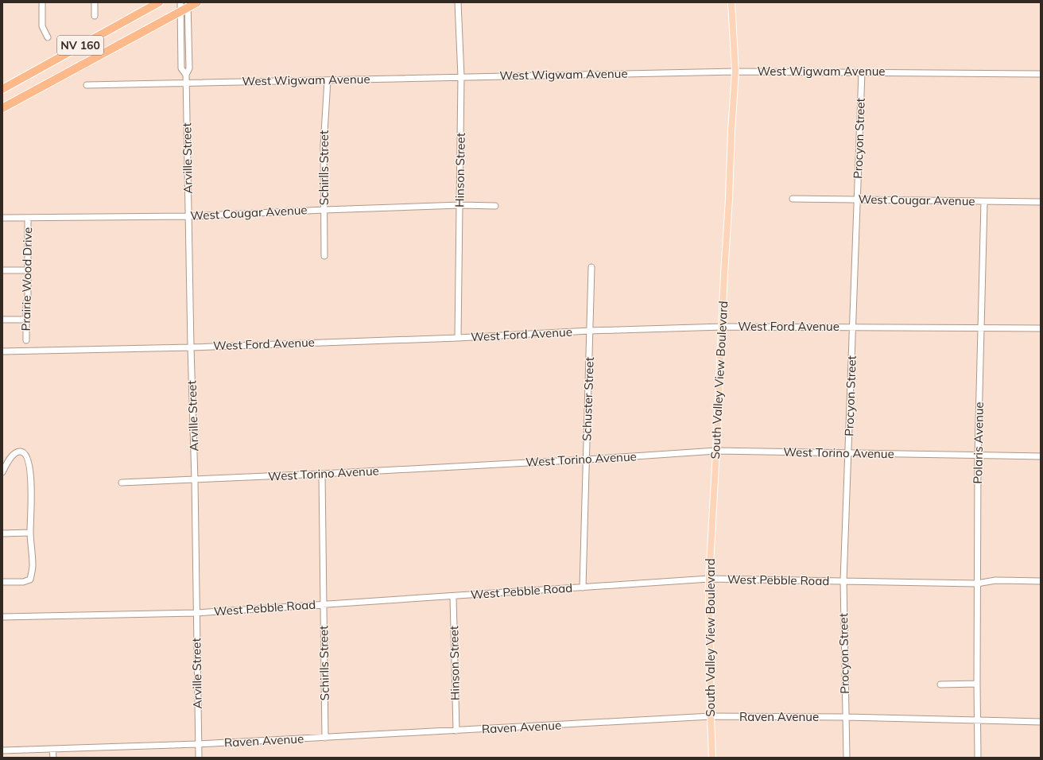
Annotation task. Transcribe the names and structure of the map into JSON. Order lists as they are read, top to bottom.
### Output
{
  "streets": {
    "highway": ["NV 160"],
    "main road": ["South Valley View Boulevard"],
    "street": [
      "West Wigwam Avenue",
      "Procyon Street",
      "Arville Street",
      "Schirlls Street",
      "Hinson Street",
      "West Cougar Avenue",
      "Prairie Wood Drive",
      "West Ford Avenue",
      "Schuster Street",
      "Polaris Avenue",
      "West Torino Avenue",
      "West Pebble Road",
      "Raven Avenue"
    ]
  },
  "crossings": [
    ["NV 160", "Arville Street"],
    ["West Wigwam Avenue", "Procyon Street"],
    ["West Wigwam Avenue", "Arville Street"],
    ["West Wigwam Avenue", "Schirlls Street"],
    ["West Wigwam Avenue", "Hinson Street"],
    ["West Wigwam Avenue", "South Valley View Boulevard"],
    ["Procyon Street", "West Cougar Avenue"],
    ["Procyon Street", "West Ford Avenue"],
    ["Procyon Street", "West Torino Avenue"],
    ["Procyon Street", "West Pebble Road"],
    ["Procyon Street", "Raven Avenue"],
    ["Arville Street", "West Cougar Avenue"],
    ["Arville Street", "West Ford Avenue"],
    ["Arville Street", "West Torino Avenue"],
    ["Arville Street", "West Pebble Road"],
    ["Arville Street", "Raven Avenue"],
    ["Schirlls Street", "West Cougar Avenue"],
    ["Schirlls Street", "West Torino Avenue"],
    ["Schirlls Street", "West Pebble Road"],
    ["Schirlls Street", "Raven Avenue"],
    ["Hinson Street", "West Cougar Avenue"],
    ["Hinson Street", "West Ford Avenue"],
    ["Hinson Street", "West Pebble Road"],
    ["Hinson Street", "Raven Avenue"],
    ["West Cougar Avenue", "Prairie Wood Drive"],
    ["West Cougar Avenue", "Polaris Avenue"],
    ["West Ford Avenue", "South Valley View Boulevard"],
    ["West Ford Avenue", "Schuster Street"],
    ["West Ford Avenue", "Polaris Avenue"],
    ["South Valley View Boulevard", "West Torino Avenue"],
    ["South Valley View Boulevard", "West Pebble Road"],
    ["South Valley View Boulevard", "Raven Avenue"],
    ["Schuster Street", "West Torino Avenue"],
    ["Schuster Street", "West Pebble Road"],
    ["Polaris Avenue", "West Torino Avenue"],
    ["Polaris Avenue", "West Pebble Road"],
    ["Polaris Avenue", "Raven Avenue"]
  ]
}
